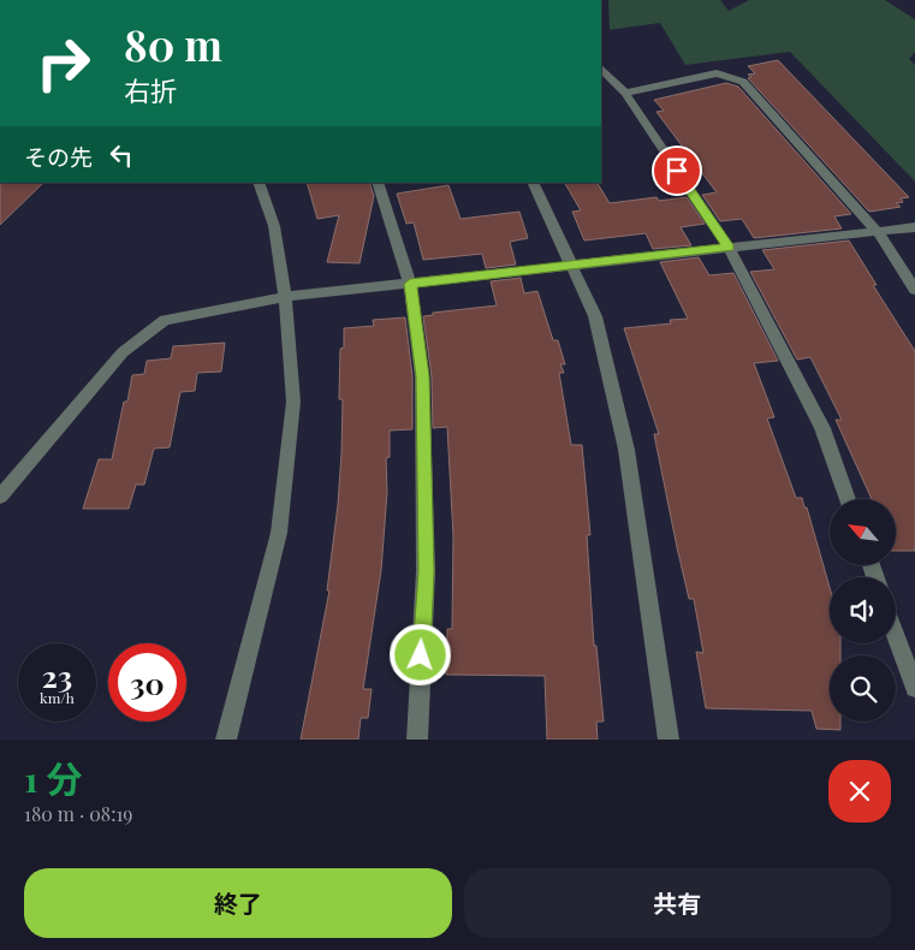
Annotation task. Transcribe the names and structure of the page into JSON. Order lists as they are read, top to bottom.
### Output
{
  "north": "top left",
  "page": {
    "turn": ["80 m", "右折"],
    "then": "その先",
    "speed": "23 km/h",
    "limit": "30",
    "heading": ["1 分", "180 m · 08:19"],
    "buttons": ["終了", "共有"]
  }
}
